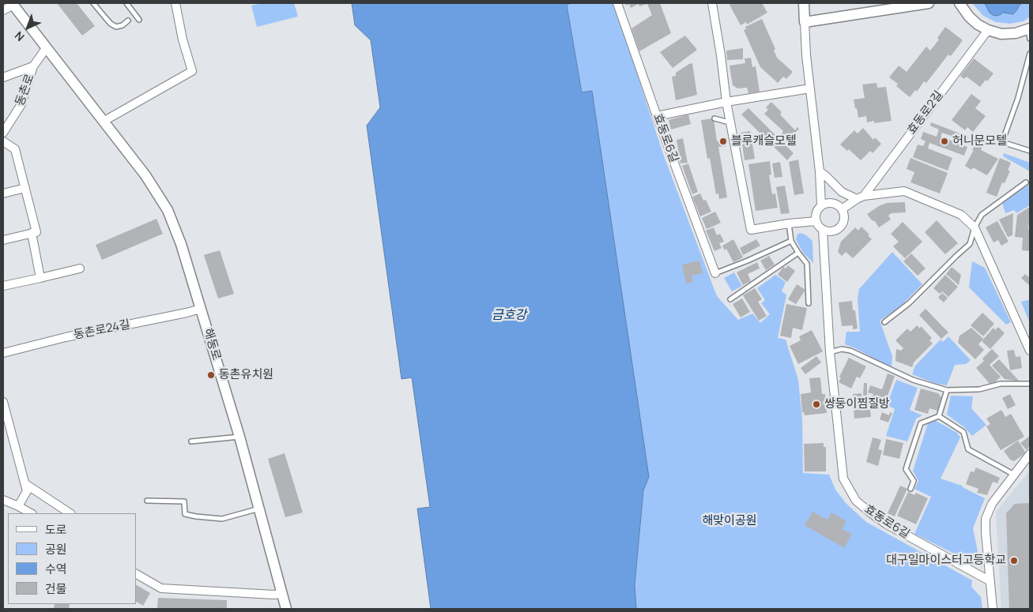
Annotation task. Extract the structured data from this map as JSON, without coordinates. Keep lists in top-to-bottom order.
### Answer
{
  "streets": {
    "street": [
      "동촌로",
      "효동로2길",
      "효동로6길",
      "동촌로24길",
      "해동로"
    ]
  },
  "crossings": [
    ["동촌로", "해동로"],
    ["동촌로24길", "해동로"]
  ],
  "water": ["금호강"],
  "parks": ["해맞이공원"],
  "places": [
    "블루캐슬모텔",
    "허니문모텔",
    "동촌유치원",
    "쌍둥이찜질방",
    "대구일마이스터고등학교"
  ],
  "legend": [
    "도로",
    "공원",
    "수역",
    "건물"
  ],
  "north": "bottom left"
}
